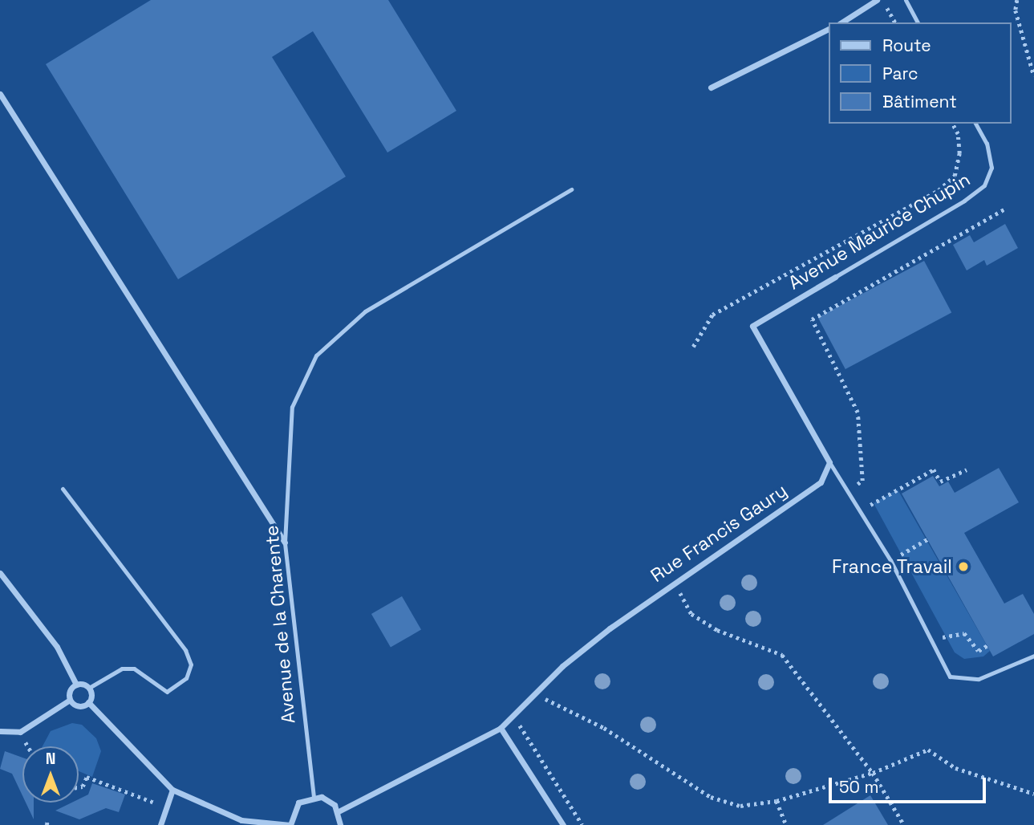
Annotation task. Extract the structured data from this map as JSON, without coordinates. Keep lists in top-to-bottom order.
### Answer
{
  "streets": {
    "street": ["Avenue Maurice Chupin", "Rue Francis Gaury"],
    "lane": ["Avenue de la Charente"]
  },
  "crossings": [
    ["Avenue Maurice Chupin", "Rue Francis Gaury"]
  ],
  "places": ["France Travail"],
  "legend": ["Route", "Parc", "Bâtiment"],
  "scale_bar": "50 m",
  "north": "top"
}
